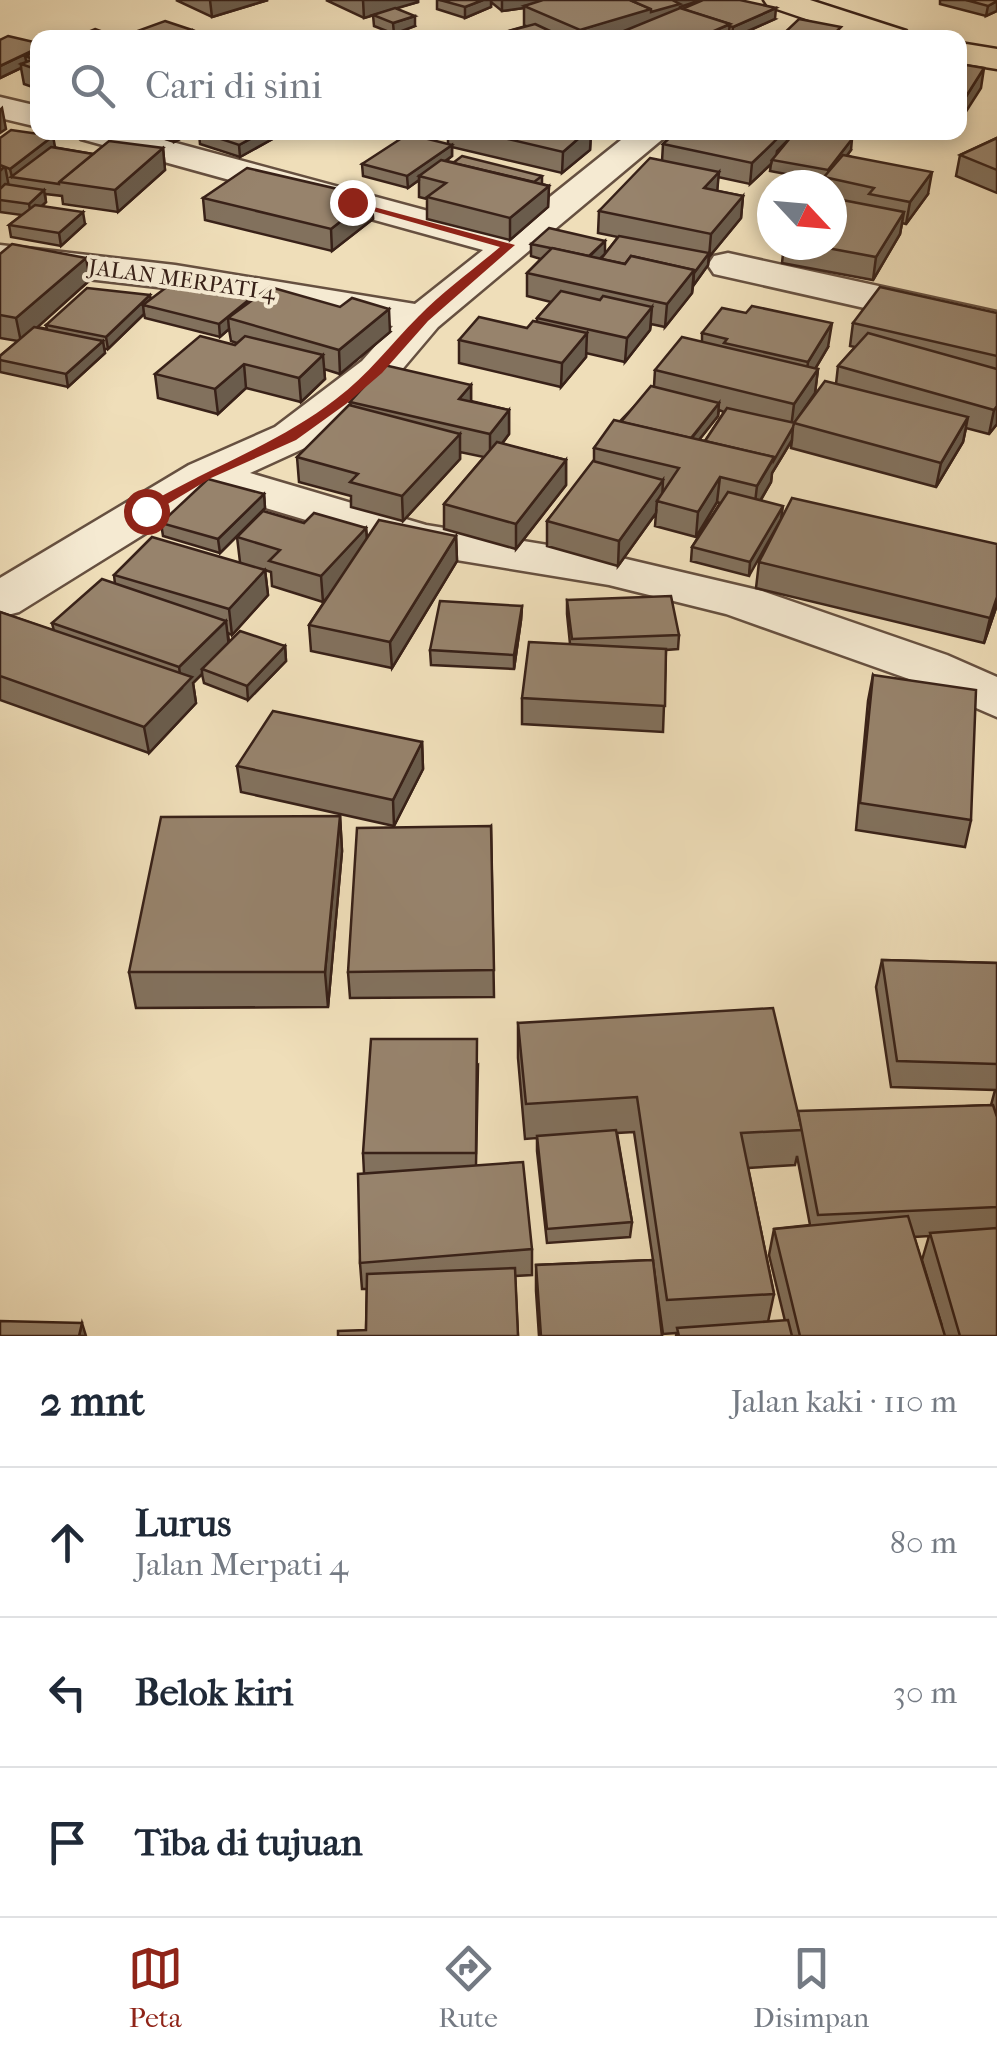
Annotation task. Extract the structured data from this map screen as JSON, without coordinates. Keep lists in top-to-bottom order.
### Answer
{
  "streets": {
    "street": ["JALAN MERPATI 4"]
  },
  "north": "bottom right",
  "page": {
    "search": "Cari di sini",
    "heading": ["2 mnt", "Jalan kaki · 110 m"],
    "list": [
      ["Lurus", "Jalan Merpati 4", "80 m"],
      ["Belok kiri", "30 m"],
      "Tiba di tujuan"
    ],
    "nav": ["Peta", "Rute", "Disimpan"]
  }
}
